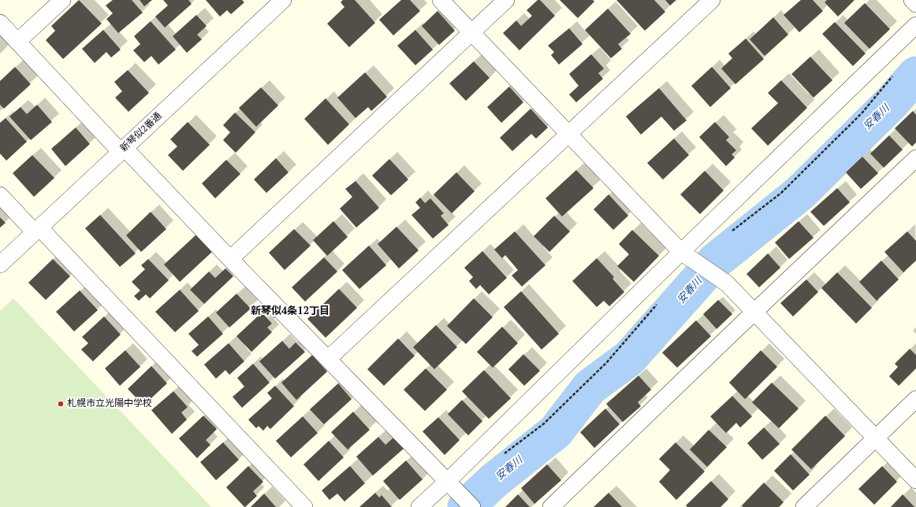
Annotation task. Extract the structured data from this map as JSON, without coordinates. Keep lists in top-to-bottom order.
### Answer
{
  "streets": {
    "street": ["新琴似2番通"]
  },
  "districts": ["新琴似4条12丁目"],
  "water": ["安春川"],
  "places": ["札幌市立光陽中学校"]
}
